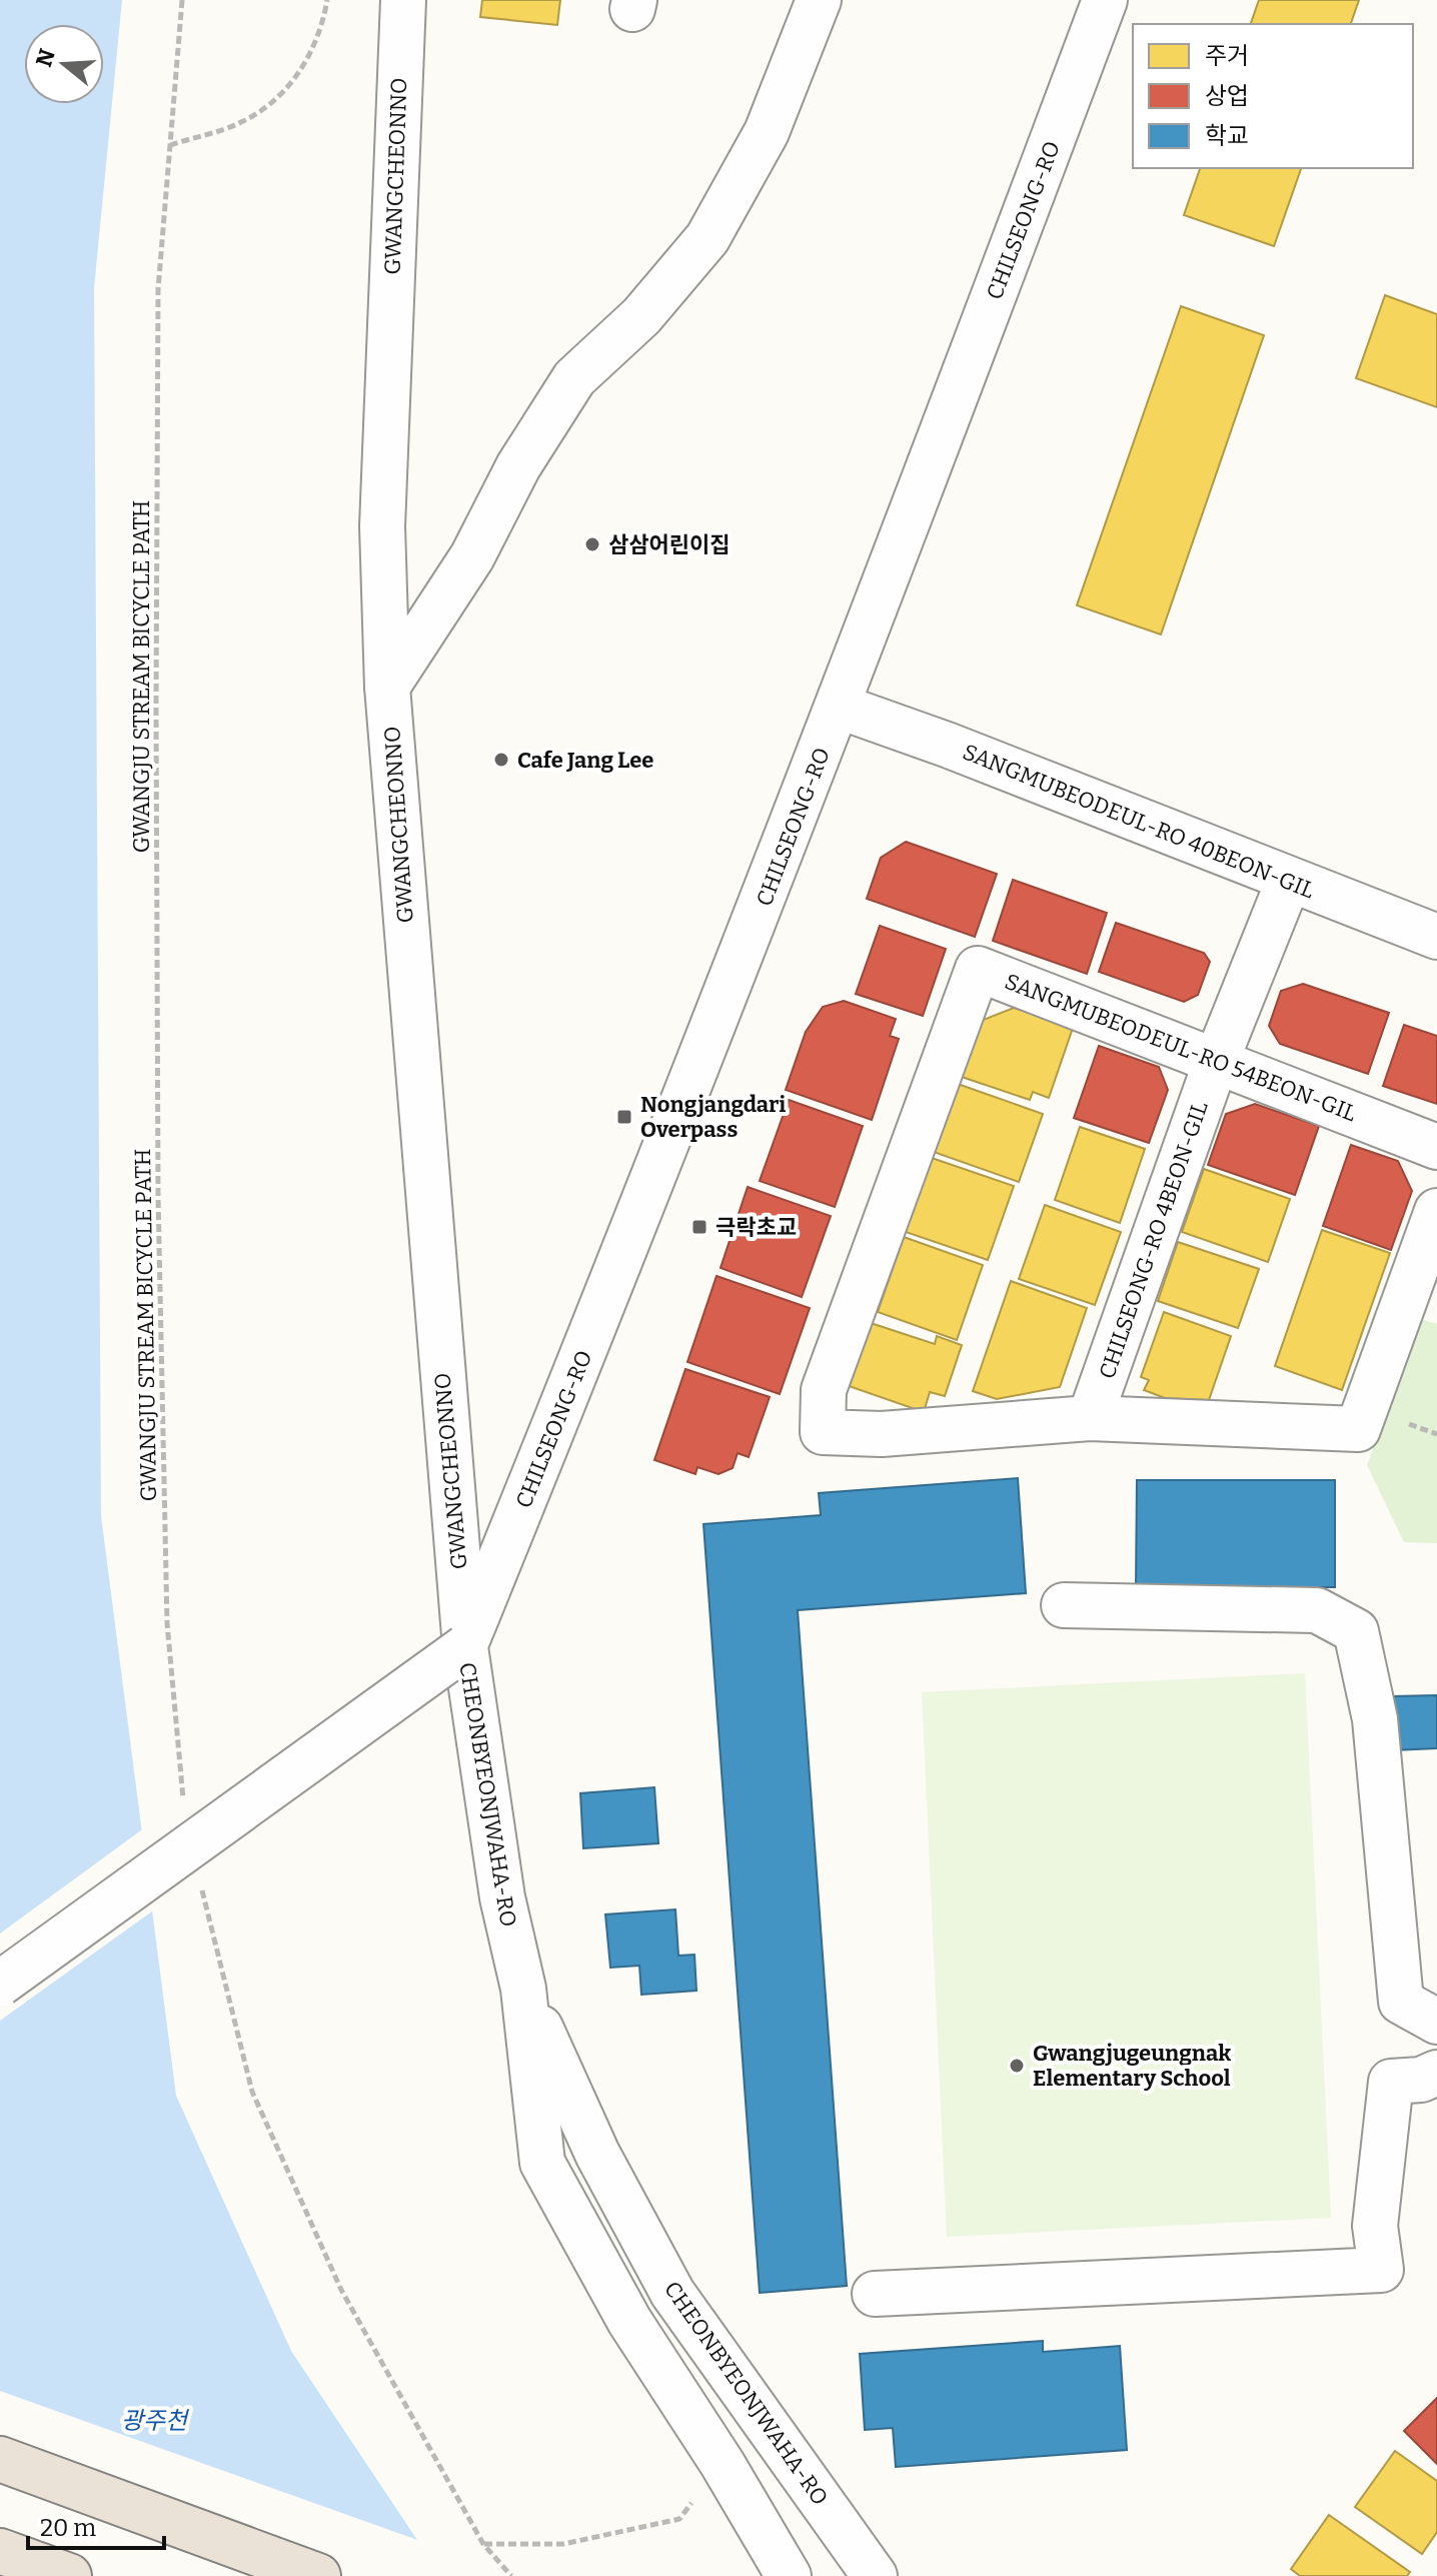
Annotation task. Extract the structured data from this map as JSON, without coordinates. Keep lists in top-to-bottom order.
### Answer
{
  "streets": {
    "street": [
      "GWANGCHEONNO",
      "CHILSEONG-RO",
      "SANGMUBEODEUL-RO 40BEON-GIL",
      "SANGMUBEODEUL-RO 54BEON-GIL",
      "CHILSEONG-RO 4BEON-GIL",
      "CHEONBYEONJWAHA-RO"
    ],
    "path": ["GWANGJU STREAM BICYCLE PATH"]
  },
  "crossings": [
    ["GWANGCHEONNO", "CHILSEONG-RO"],
    ["GWANGCHEONNO", "CHEONBYEONJWAHA-RO"],
    ["CHILSEONG-RO", "SANGMUBEODEUL-RO 40BEON-GIL"],
    ["CHILSEONG-RO", "CHEONBYEONJWAHA-RO"],
    ["SANGMUBEODEUL-RO 40BEON-GIL", "CHILSEONG-RO 4BEON-GIL"],
    ["SANGMUBEODEUL-RO 54BEON-GIL", "CHILSEONG-RO 4BEON-GIL"]
  ],
  "water": ["광주천"],
  "places": {
    "other": ["삼삼어린이집", "Cafe Jang Lee", "Gwangjugeungnak Elementary School"],
    "transit": ["Nongjangdari Overpass", "극락초교"]
  },
  "legend": ["주거", "상업", "학교"],
  "scale_bar": "20 m",
  "north": "left"
}
